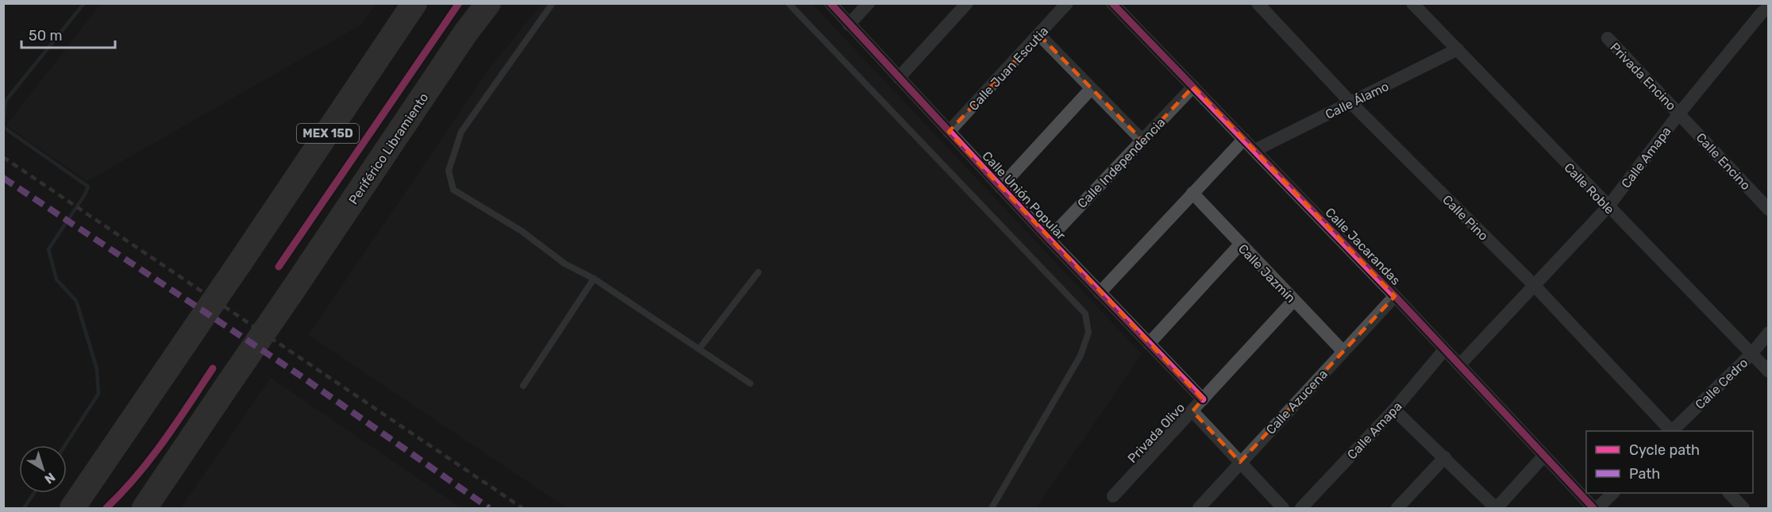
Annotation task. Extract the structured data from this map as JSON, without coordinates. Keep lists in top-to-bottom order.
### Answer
{
  "streets": {
    "highway": ["MEX 15D", "Periférico Libramiento"],
    "street": [
      "Calle Juan Escutia",
      "Privada Encino",
      "Calle Álamo",
      "Calle Amapa",
      "Calle Encino",
      "Calle Independencia",
      "Calle Roble",
      "Calle Unión Popular",
      "Calle Pino",
      "Calle Jacarandas",
      "Calle Jazmín",
      "Calle Cedro",
      "Calle Azucena",
      "Privada Olivo"
    ]
  },
  "crossings": [
    ["Calle Juan Escutia", "Calle Unión Popular"],
    ["Privada Encino", "Calle Amapa"],
    ["Privada Encino", "Calle Encino"],
    ["Calle Álamo", "Calle Roble"],
    ["Calle Álamo", "Calle Pino"],
    ["Calle Álamo", "Calle Jacarandas"],
    ["Calle Amapa", "Calle Encino"],
    ["Calle Amapa", "Calle Roble"],
    ["Calle Amapa", "Calle Pino"],
    ["Calle Amapa", "Calle Jacarandas"],
    ["Calle Independencia", "Calle Unión Popular"],
    ["Calle Independencia", "Calle Jacarandas"],
    ["Calle Roble", "Calle Cedro"],
    ["Calle Unión Popular", "Privada Olivo"],
    ["Calle Jacarandas", "Calle Azucena"],
    ["Calle Jazmín", "Calle Azucena"],
    ["Calle Jazmín", "Privada Olivo"]
  ],
  "legend": ["Cycle path", "Path"],
  "scale_bar": "50 m",
  "north": "bottom right"
}
